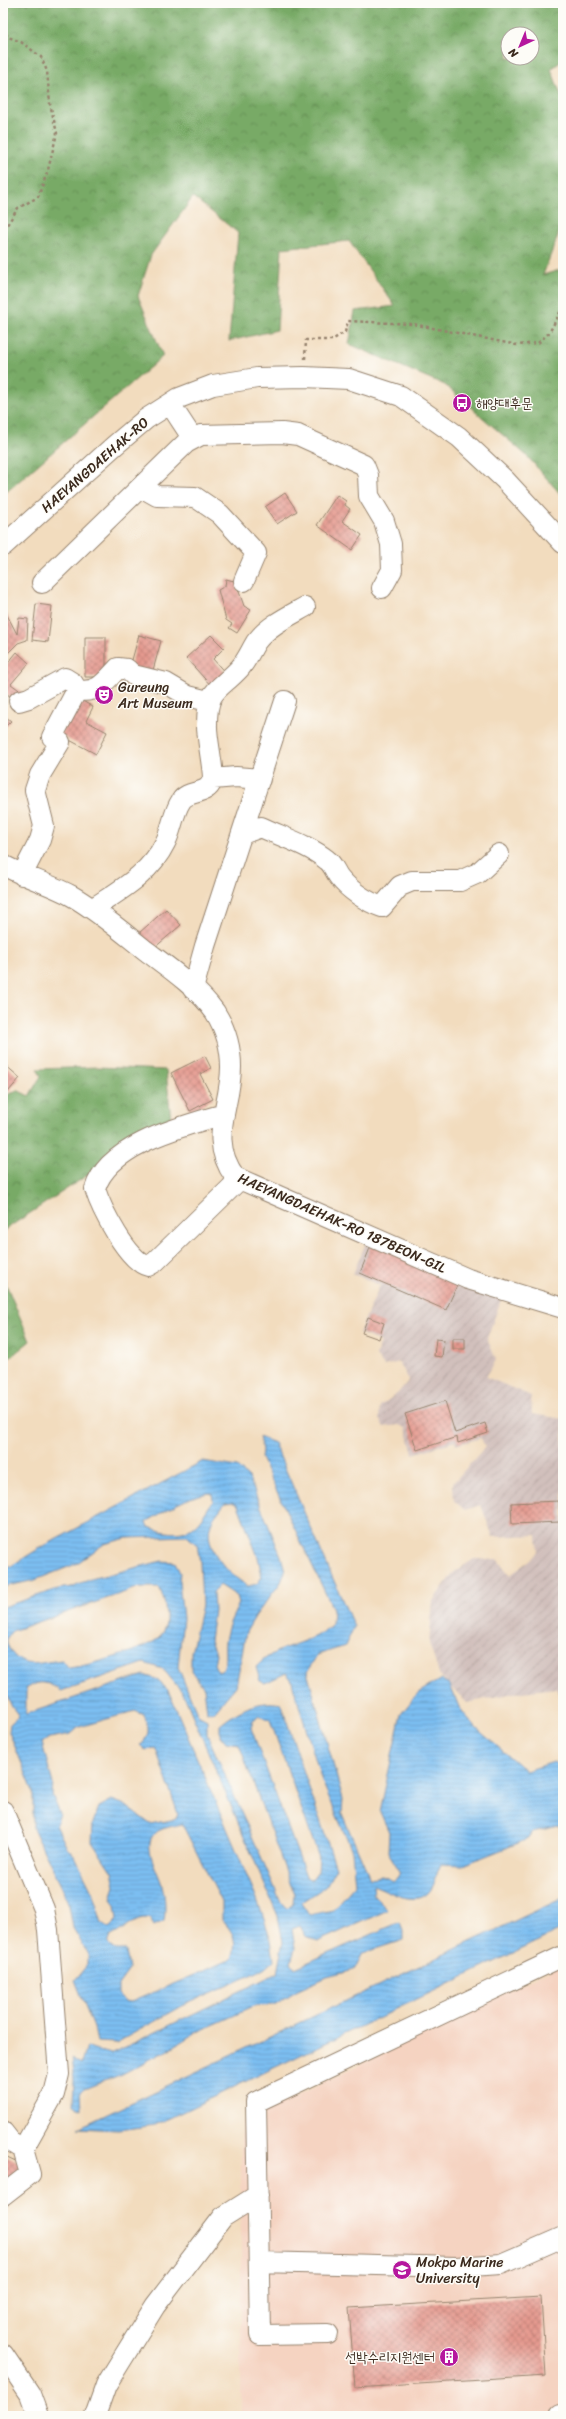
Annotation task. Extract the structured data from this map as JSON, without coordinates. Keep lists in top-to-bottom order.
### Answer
{
  "streets": {
    "street": ["HAEYANGDAEHAK-RO", "HAEYANGDAEHAK-RO 187BEON-GIL"]
  },
  "places": {
    "bus stop": ["해양대후문"],
    "theatre": ["Gureung Art Museum"],
    "school or university": ["Mokpo Marine University"],
    "building": ["선박수리지원센터"]
  },
  "north": "bottom left"
}
